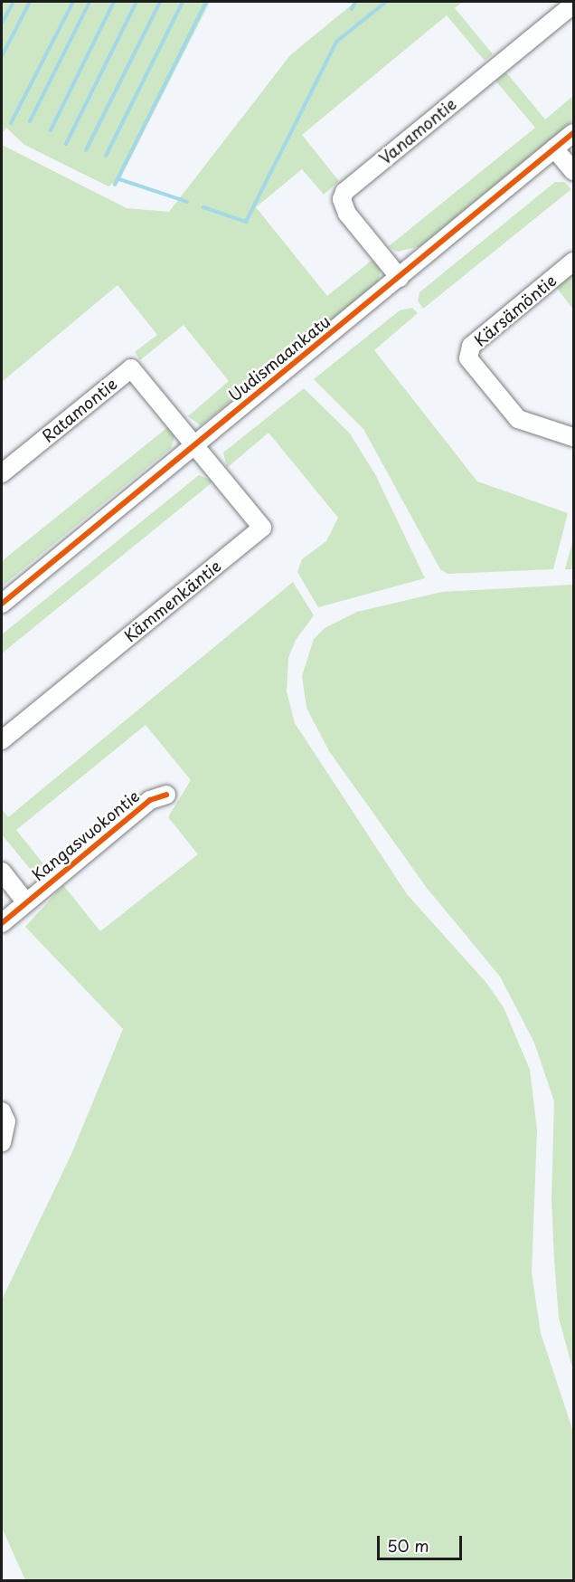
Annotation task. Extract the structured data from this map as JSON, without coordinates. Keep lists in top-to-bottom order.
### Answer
{
  "streets": {
    "street": [
      "Vanamontie",
      "Kärsämöntie",
      "Uudismaankatu",
      "Ratamontie",
      "Kämmenkäntie",
      "Kangasvuokontie"
    ]
  },
  "crossings": [
    ["Vanamontie", "Uudismaankatu"],
    ["Uudismaankatu", "Ratamontie"],
    ["Uudismaankatu", "Kämmenkäntie"],
    ["Ratamontie", "Kämmenkäntie"]
  ],
  "scale_bar": "50 m"
}
